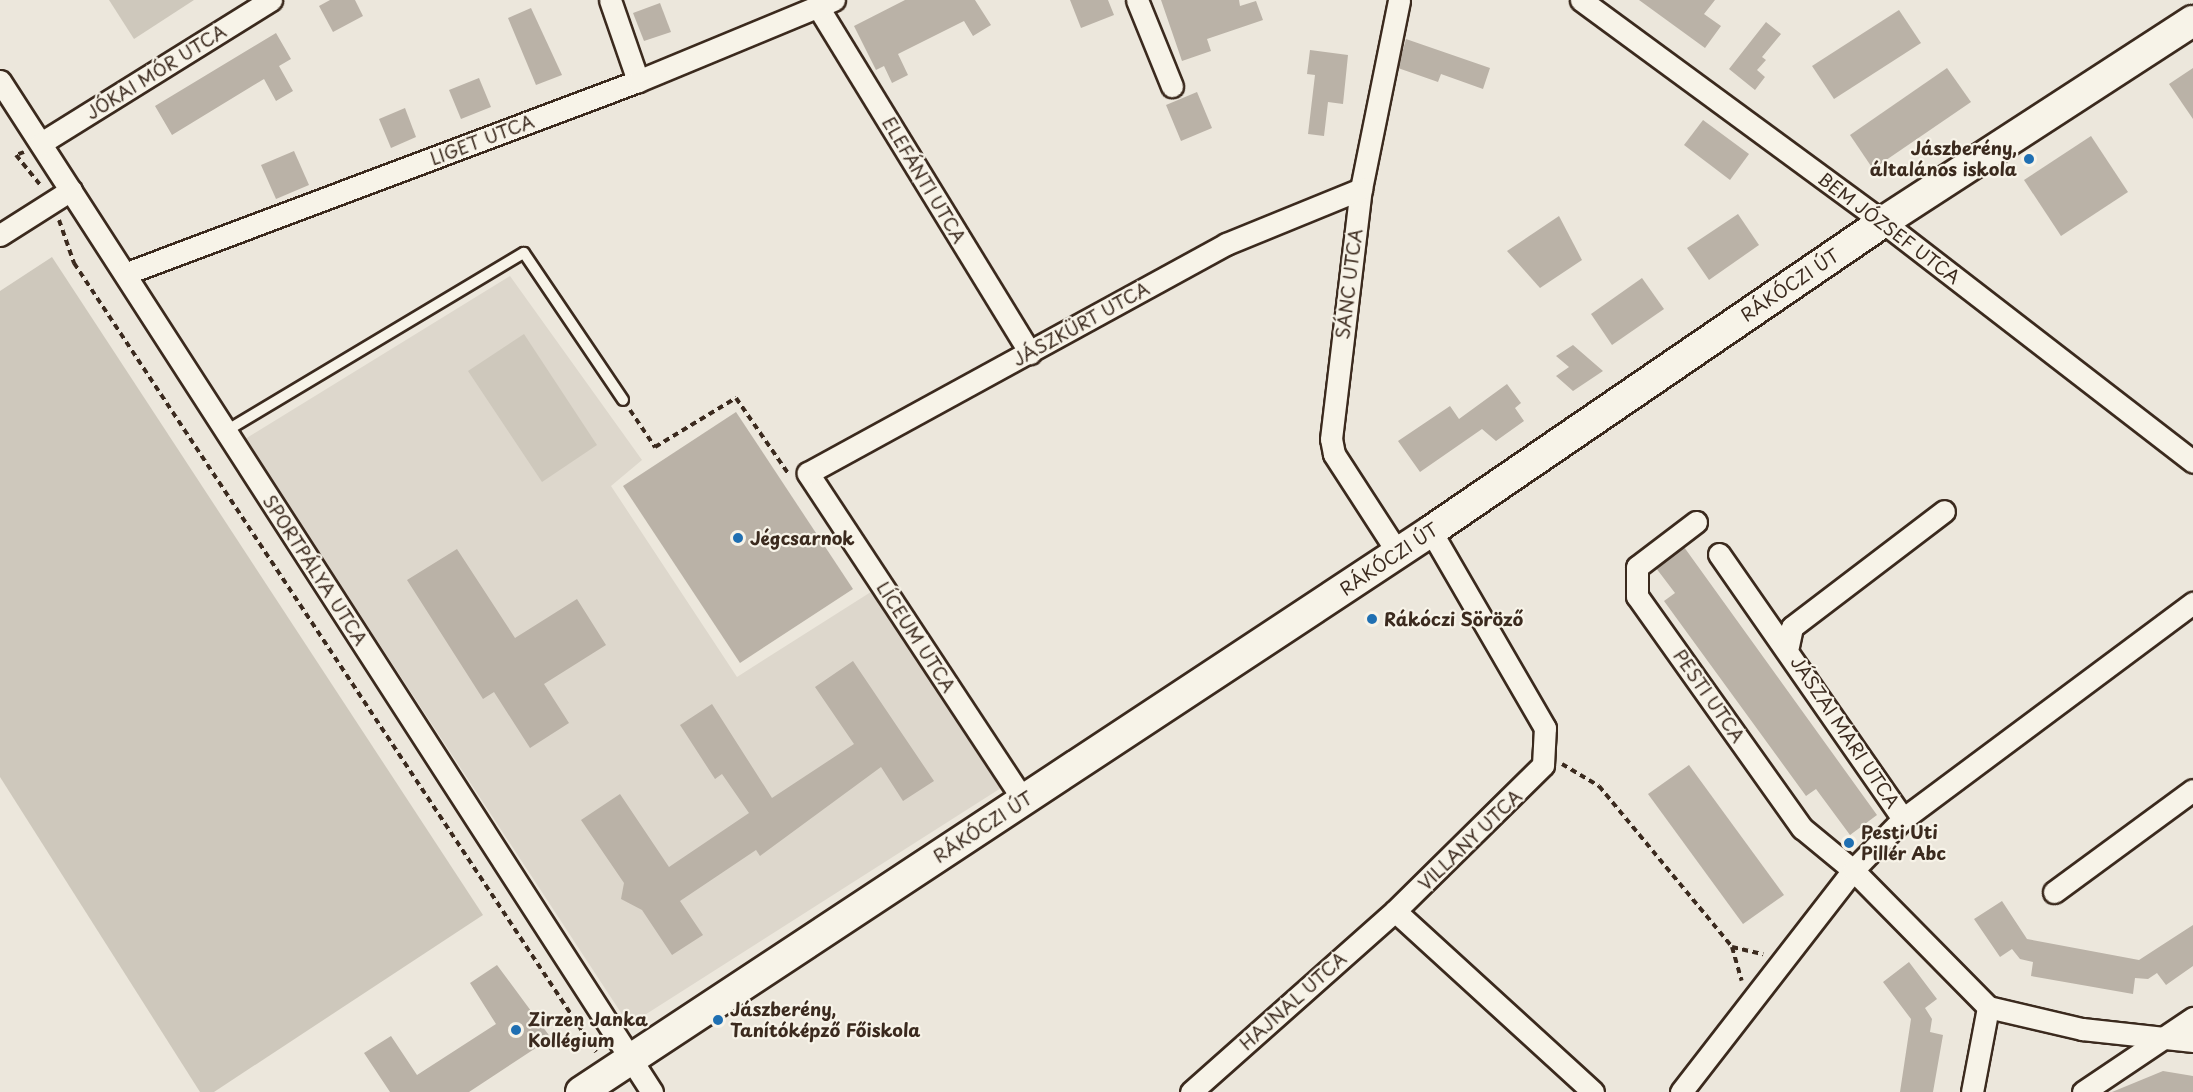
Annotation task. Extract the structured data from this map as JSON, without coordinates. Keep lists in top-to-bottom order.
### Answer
{
  "streets": {
    "street": [
      "JÓKAI MÓR UTCA",
      "LIGET UTCA",
      "ELEFÁNTI UTCA",
      "BEM JÓZSEF UTCA",
      "SÁNC UTCA",
      "RÁKÓCZI ÚT",
      "JÁSZKÜRT UTCA",
      "SPORTPÁLYA UTCA",
      "LÍCEUM UTCA",
      "PESTI UTCA",
      "JÁSZAI MARI UTCA",
      "VILLANY UTCA",
      "HAJNAL UTCA"
    ]
  },
  "crossings": [
    ["JÓKAI MÓR UTCA", "SPORTPÁLYA UTCA"],
    ["LIGET UTCA", "ELEFÁNTI UTCA"],
    ["LIGET UTCA", "SPORTPÁLYA UTCA"],
    ["ELEFÁNTI UTCA", "JÁSZKÜRT UTCA"],
    ["BEM JÓZSEF UTCA", "RÁKÓCZI ÚT"],
    ["SÁNC UTCA", "RÁKÓCZI ÚT"],
    ["SÁNC UTCA", "JÁSZKÜRT UTCA"],
    ["RÁKÓCZI ÚT", "SPORTPÁLYA UTCA"],
    ["RÁKÓCZI ÚT", "LÍCEUM UTCA"],
    ["JÁSZKÜRT UTCA", "LÍCEUM UTCA"],
    ["VILLANY UTCA", "HAJNAL UTCA"]
  ],
  "places": [
    "Jászberény, általános iskola",
    "Jégcsarnok",
    "Rákóczi Söröző",
    "Pesti Uti Pillér Abc",
    "Jászberény, Tanítóképző Főiskola",
    "Zirzen Janka Kollégium"
  ]
}
